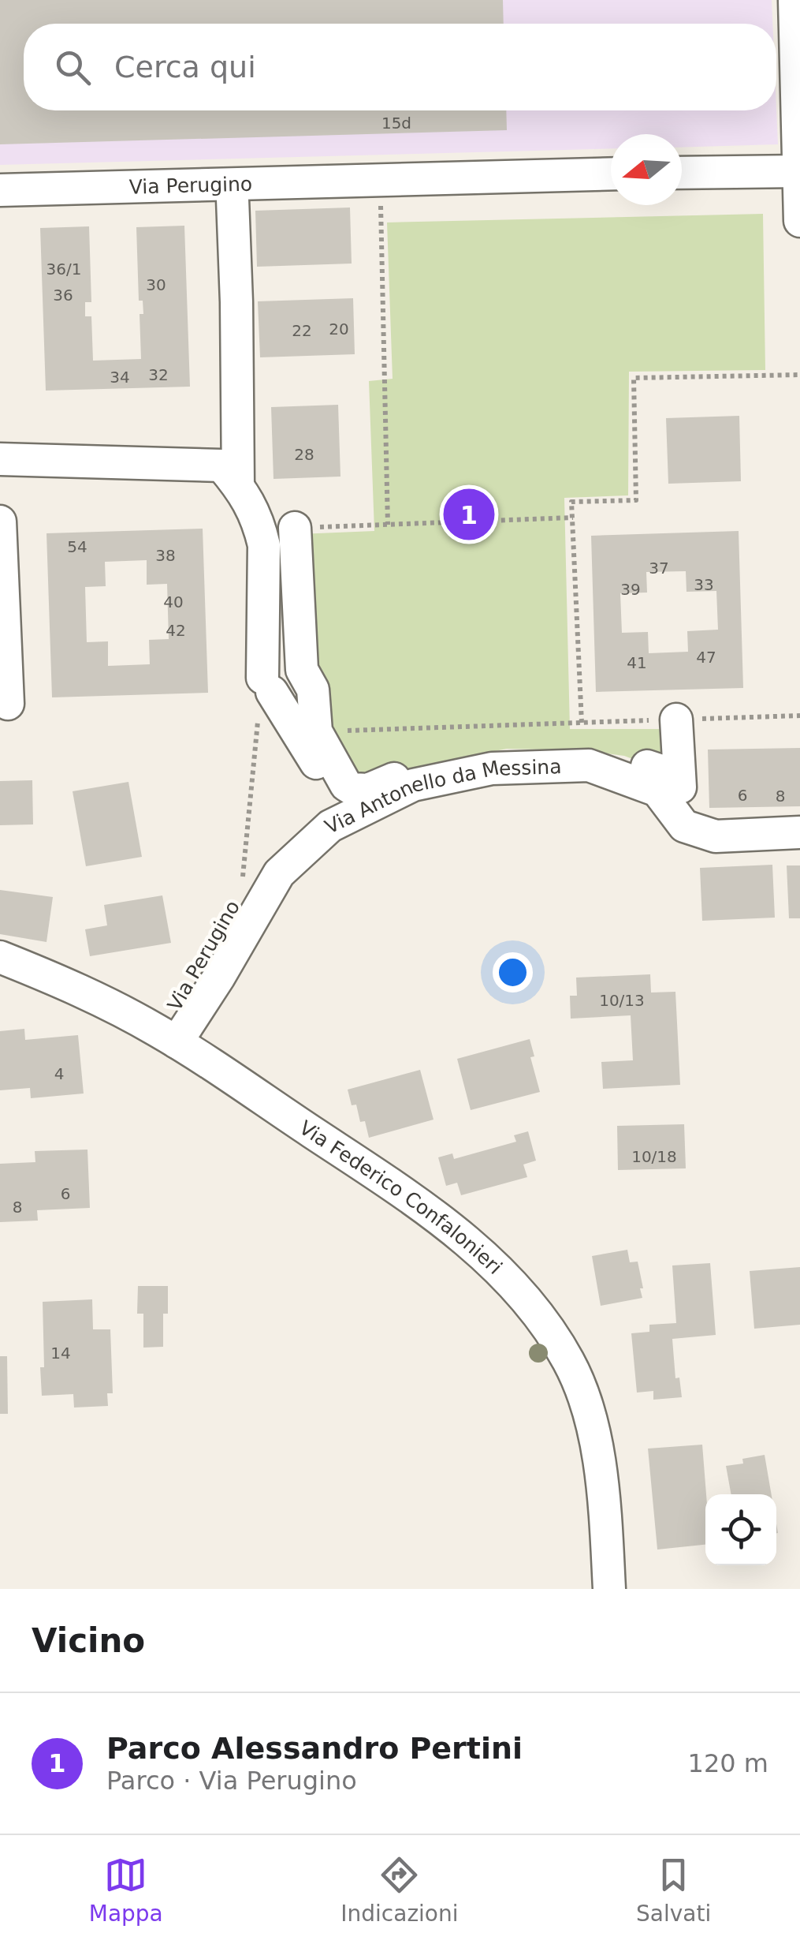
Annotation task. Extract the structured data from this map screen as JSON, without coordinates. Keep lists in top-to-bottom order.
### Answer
{
  "streets": {
    "street": ["Via Perugino", "Via Antonello da Messina", "Via Federico Confalonieri"]
  },
  "crossings": [
    ["Via Perugino", "Via Antonello da Messina"],
    ["Via Antonello da Messina", "Via Federico Confalonieri"]
  ],
  "house_numbers": [
    "15d",
    "36/1",
    "30",
    "36",
    "20",
    "22",
    "32",
    "34",
    "28",
    "54",
    "38",
    "37",
    "33",
    "39",
    "40",
    "42",
    "47",
    "41",
    "6",
    "8",
    "10/13",
    "4",
    "10/18",
    "6",
    "8",
    "14"
  ],
  "north": "left",
  "page": {
    "search": "Cerca qui",
    "pins": "1",
    "heading": "Vicino",
    "list": [
      {
        "mark": "1",
        "name": "Parco Alessandro Pertini",
        "note": "Parco · Via Perugino",
        "value": "120 m"
      }
    ],
    "nav": ["Mappa", "Indicazioni", "Salvati"]
  }
}
